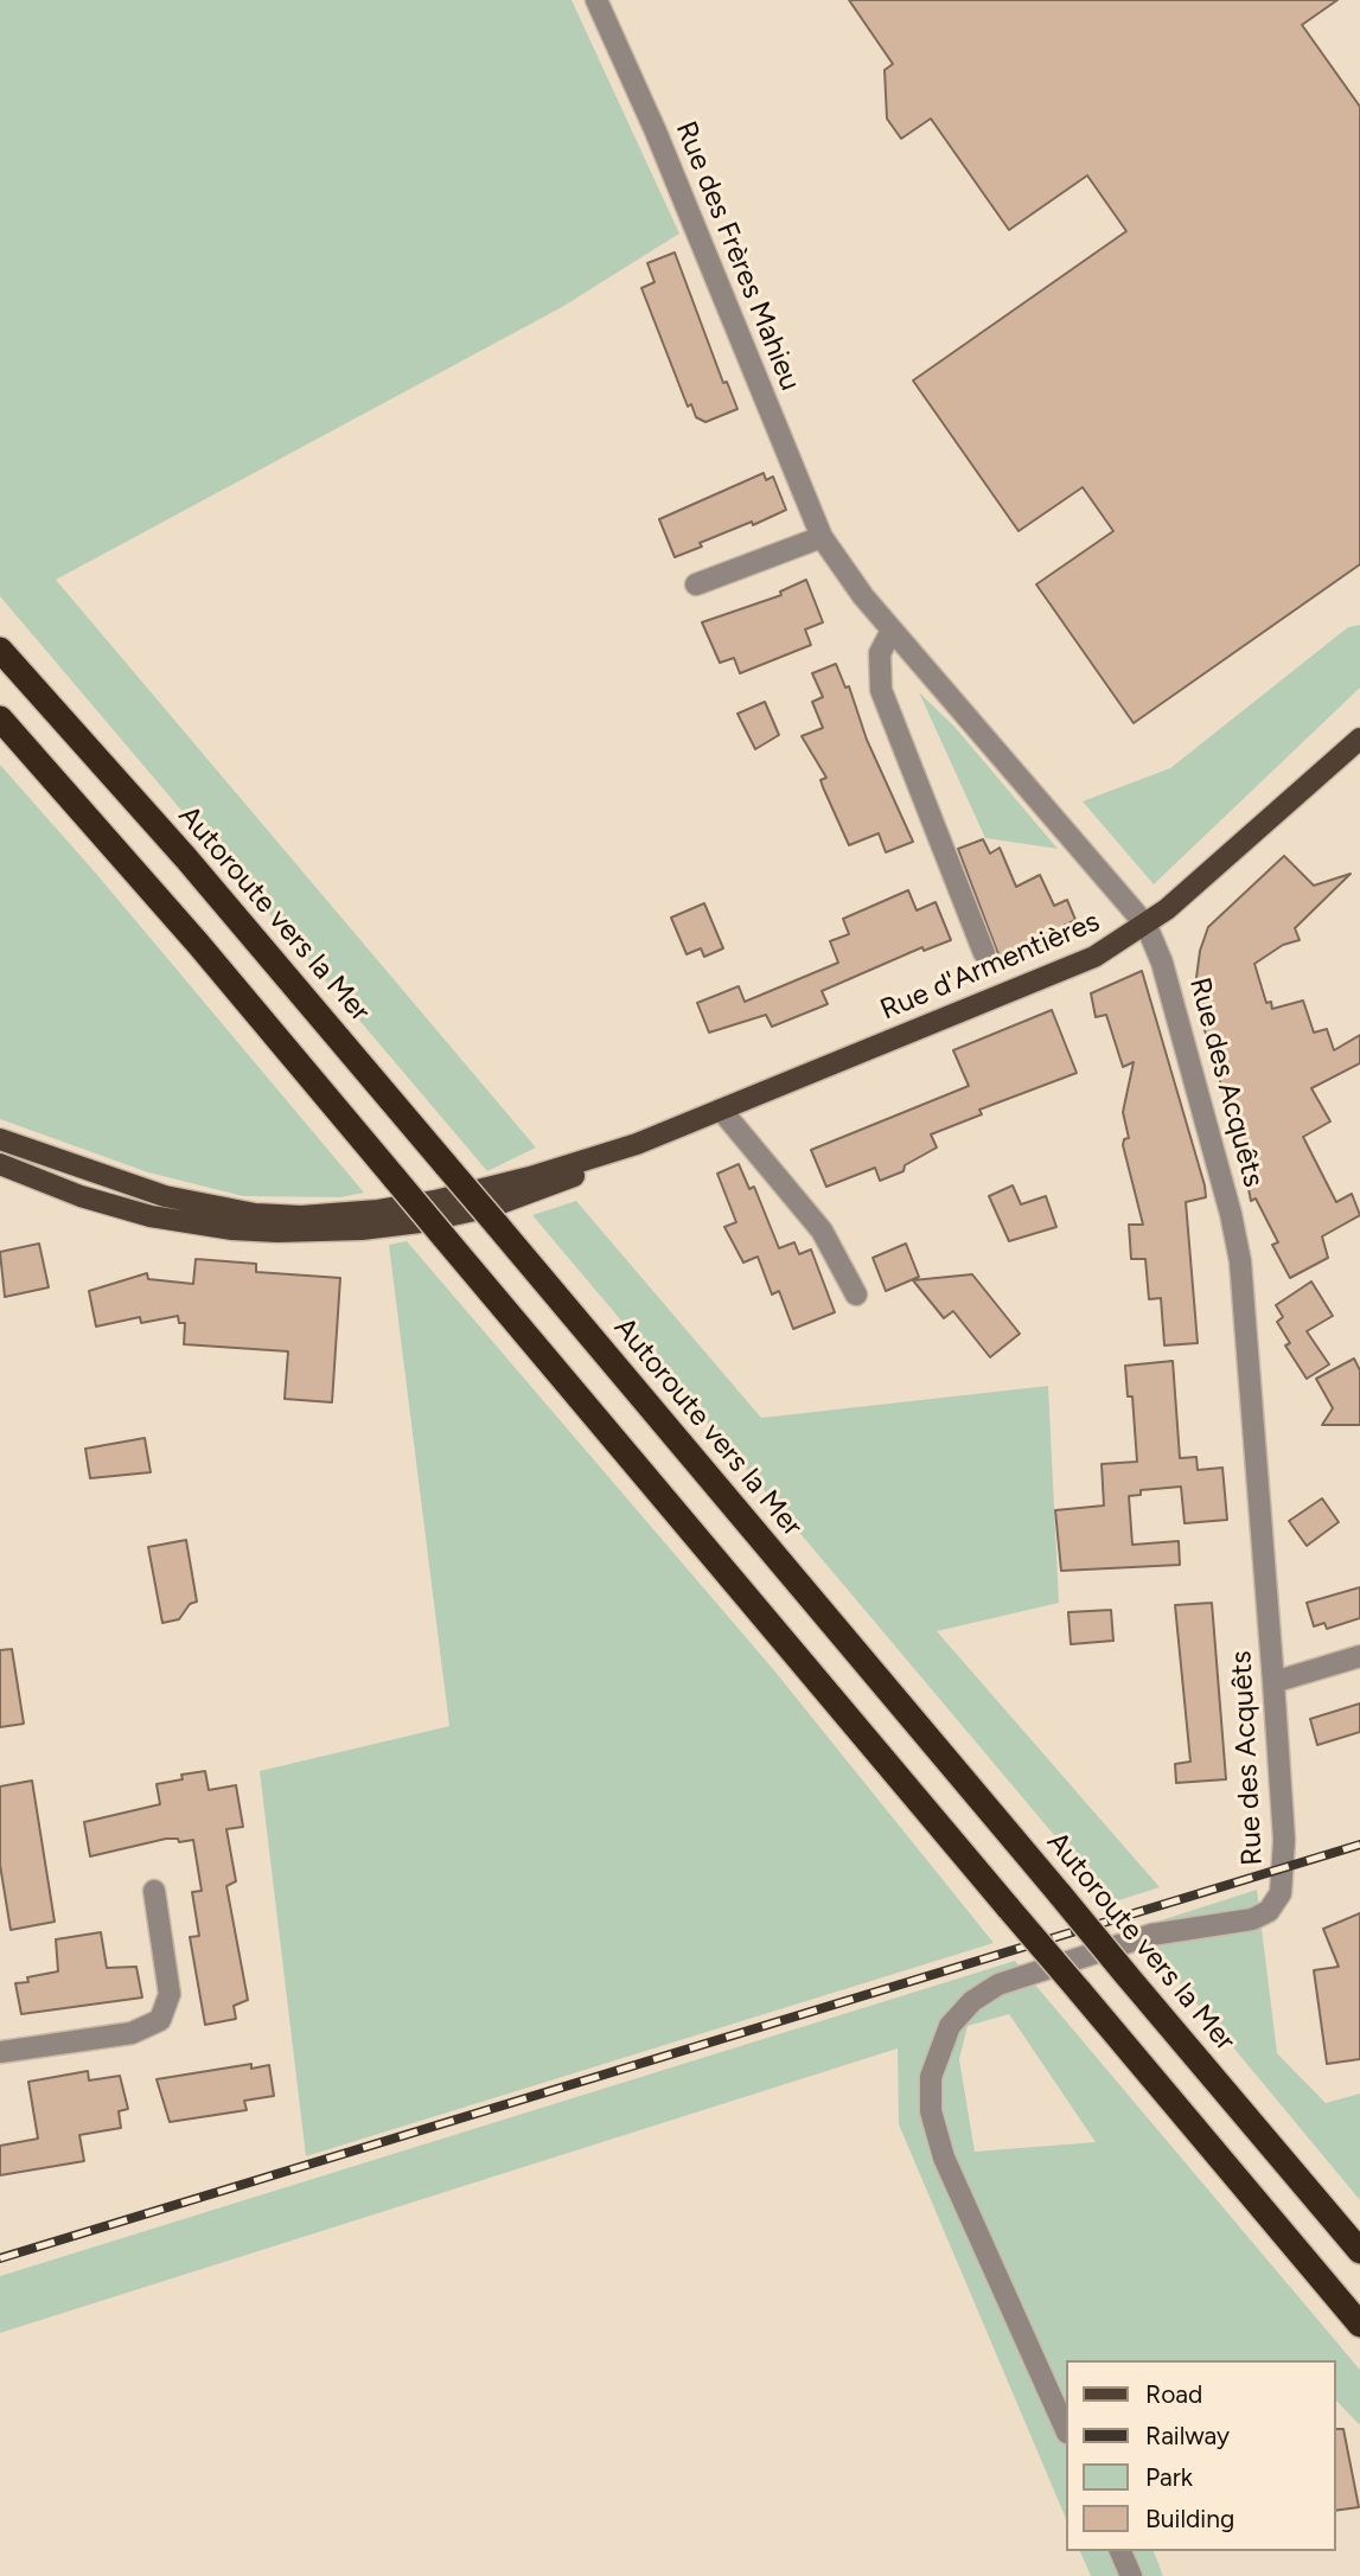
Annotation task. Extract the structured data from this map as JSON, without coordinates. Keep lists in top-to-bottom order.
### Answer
{
  "streets": {
    "highway": ["Autoroute vers la Mer"],
    "main road": ["Rue d'Armentières"],
    "street": ["Rue des Frères Mahieu", "Rue des Acquêts"]
  },
  "crossings": [
    ["Rue des Frères Mahieu", "Rue d'Armentières"],
    ["Rue des Frères Mahieu", "Rue des Acquêts"],
    ["Rue d'Armentières", "Rue des Acquêts"]
  ],
  "legend": [
    "Road",
    "Railway",
    "Park",
    "Building"
  ]
}
